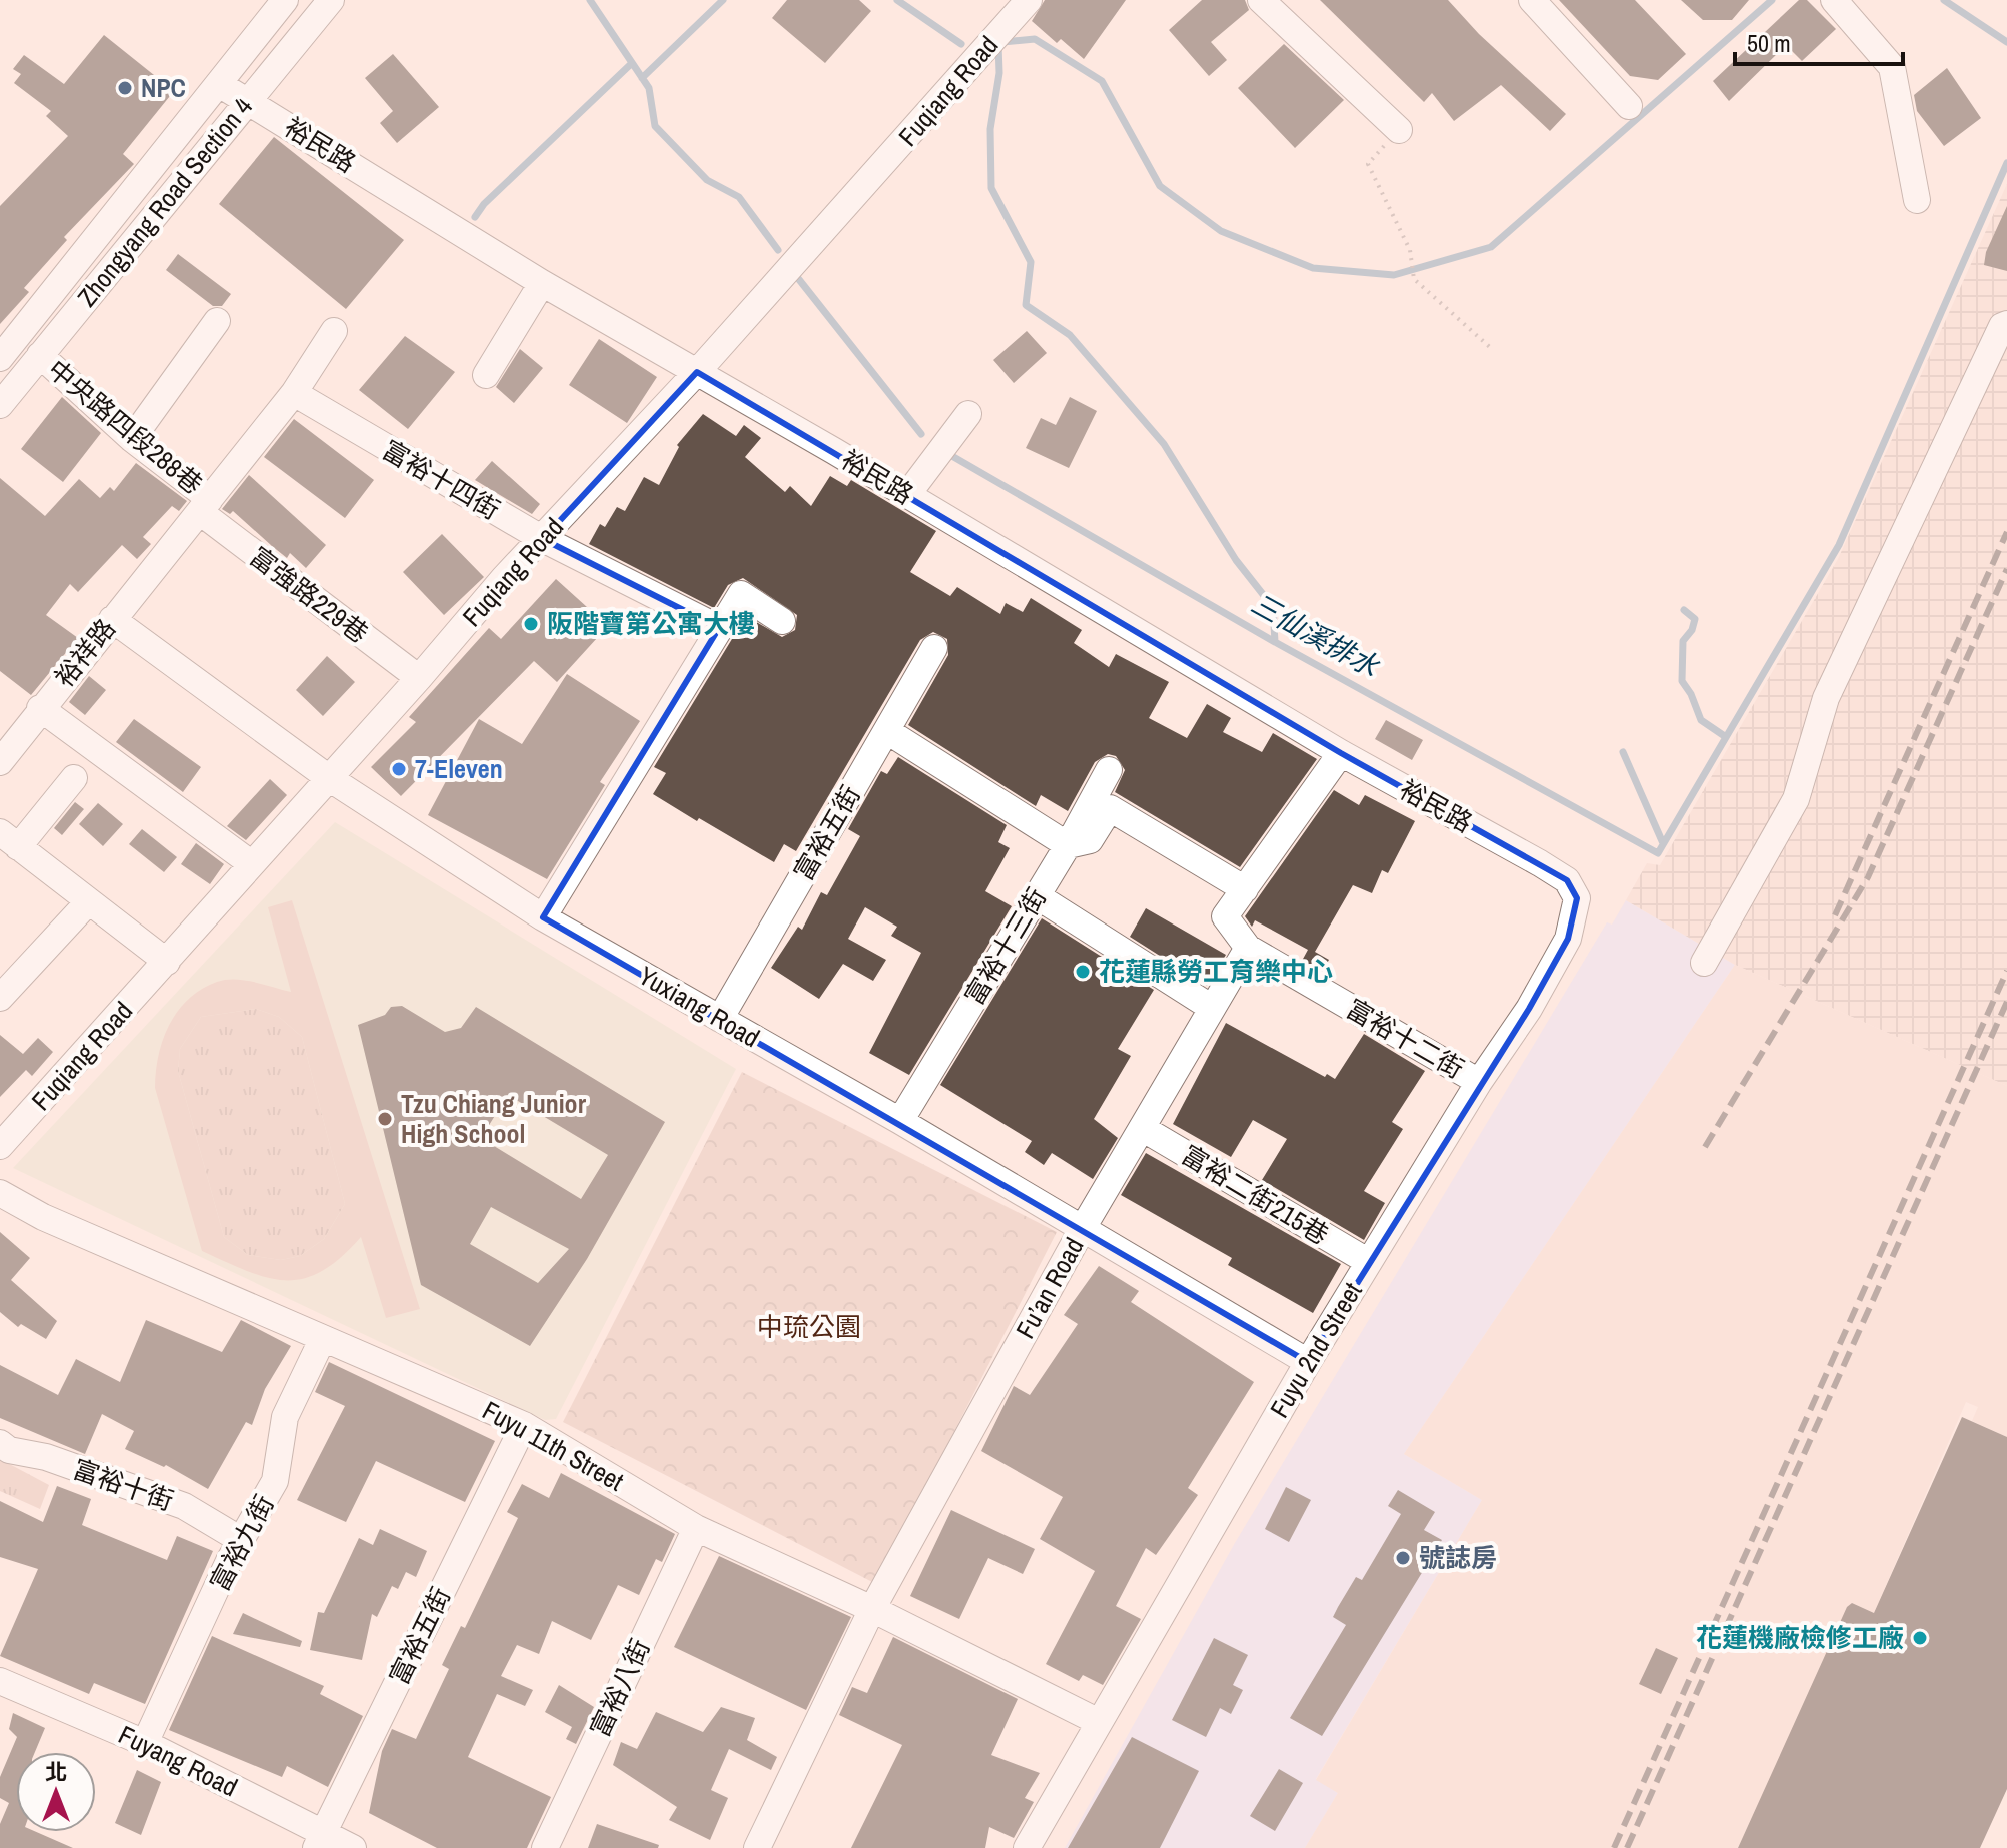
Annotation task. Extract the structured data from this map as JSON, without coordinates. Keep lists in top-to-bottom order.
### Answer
{
  "streets": {
    "street": [
      "Fuqiang Road",
      "裕民路",
      "Zhongyang Road Section 4",
      "中央路四段288巷",
      "富裕十四街",
      "富強路229巷",
      "裕祥路",
      "富裕五街",
      "富裕十三街",
      "Yuxiang Road",
      "富裕十二街",
      "富裕二街215巷",
      "Fu’an Road",
      "Fuyu 2nd Street",
      "Fuyu 11th Street",
      "富裕十街",
      "富裕九街",
      "富裕八街",
      "Fuyang Road"
    ]
  },
  "crossings": [
    ["Fuqiang Road", "裕民路"],
    ["Fuqiang Road", "富裕十四街"],
    ["Fuqiang Road", "富強路229巷"],
    ["Fuqiang Road", "裕祥路"],
    ["Fuqiang Road", "Yuxiang Road"],
    ["裕民路", "Zhongyang Road Section 4"],
    ["裕民路", "Fuyu 2nd Street"],
    ["Zhongyang Road Section 4", "中央路四段288巷"],
    ["中央路四段288巷", "富強路229巷"],
    ["中央路四段288巷", "裕祥路"],
    ["富裕十四街", "裕祥路"],
    ["富強路229巷", "裕祥路"],
    ["裕祥路", "Yuxiang Road"],
    ["富裕五街", "Yuxiang Road"],
    ["富裕五街", "Fuyu 11th Street"],
    ["富裕五街", "Fuyang Road"],
    ["富裕十三街", "Yuxiang Road"],
    ["Yuxiang Road", "Fu’an Road"],
    ["Yuxiang Road", "Fuyu 2nd Street"],
    ["富裕十二街", "Fu’an Road"],
    ["富裕十二街", "Fuyu 2nd Street"],
    ["富裕二街215巷", "Fu’an Road"],
    ["富裕二街215巷", "Fuyu 2nd Street"],
    ["Fu’an Road", "Fuyu 11th Street"],
    ["Fuyu 2nd Street", "Fuyu 11th Street"],
    ["Fuyu 11th Street", "富裕九街"],
    ["Fuyu 11th Street", "富裕八街"],
    ["富裕十街", "富裕九街"],
    ["富裕九街", "Fuyang Road"]
  ],
  "water": ["三仙溪排水"],
  "parks": ["中琉公園"],
  "places": [
    "NPC",
    "阪階寶第公寓大樓",
    "7-Eleven",
    "花蓮縣勞工育樂中心",
    "Tzu Chiang Junior High School",
    "號誌房",
    "花蓮機廠檢修工廠"
  ],
  "scale_bar": "50 m",
  "north": "top"
}
